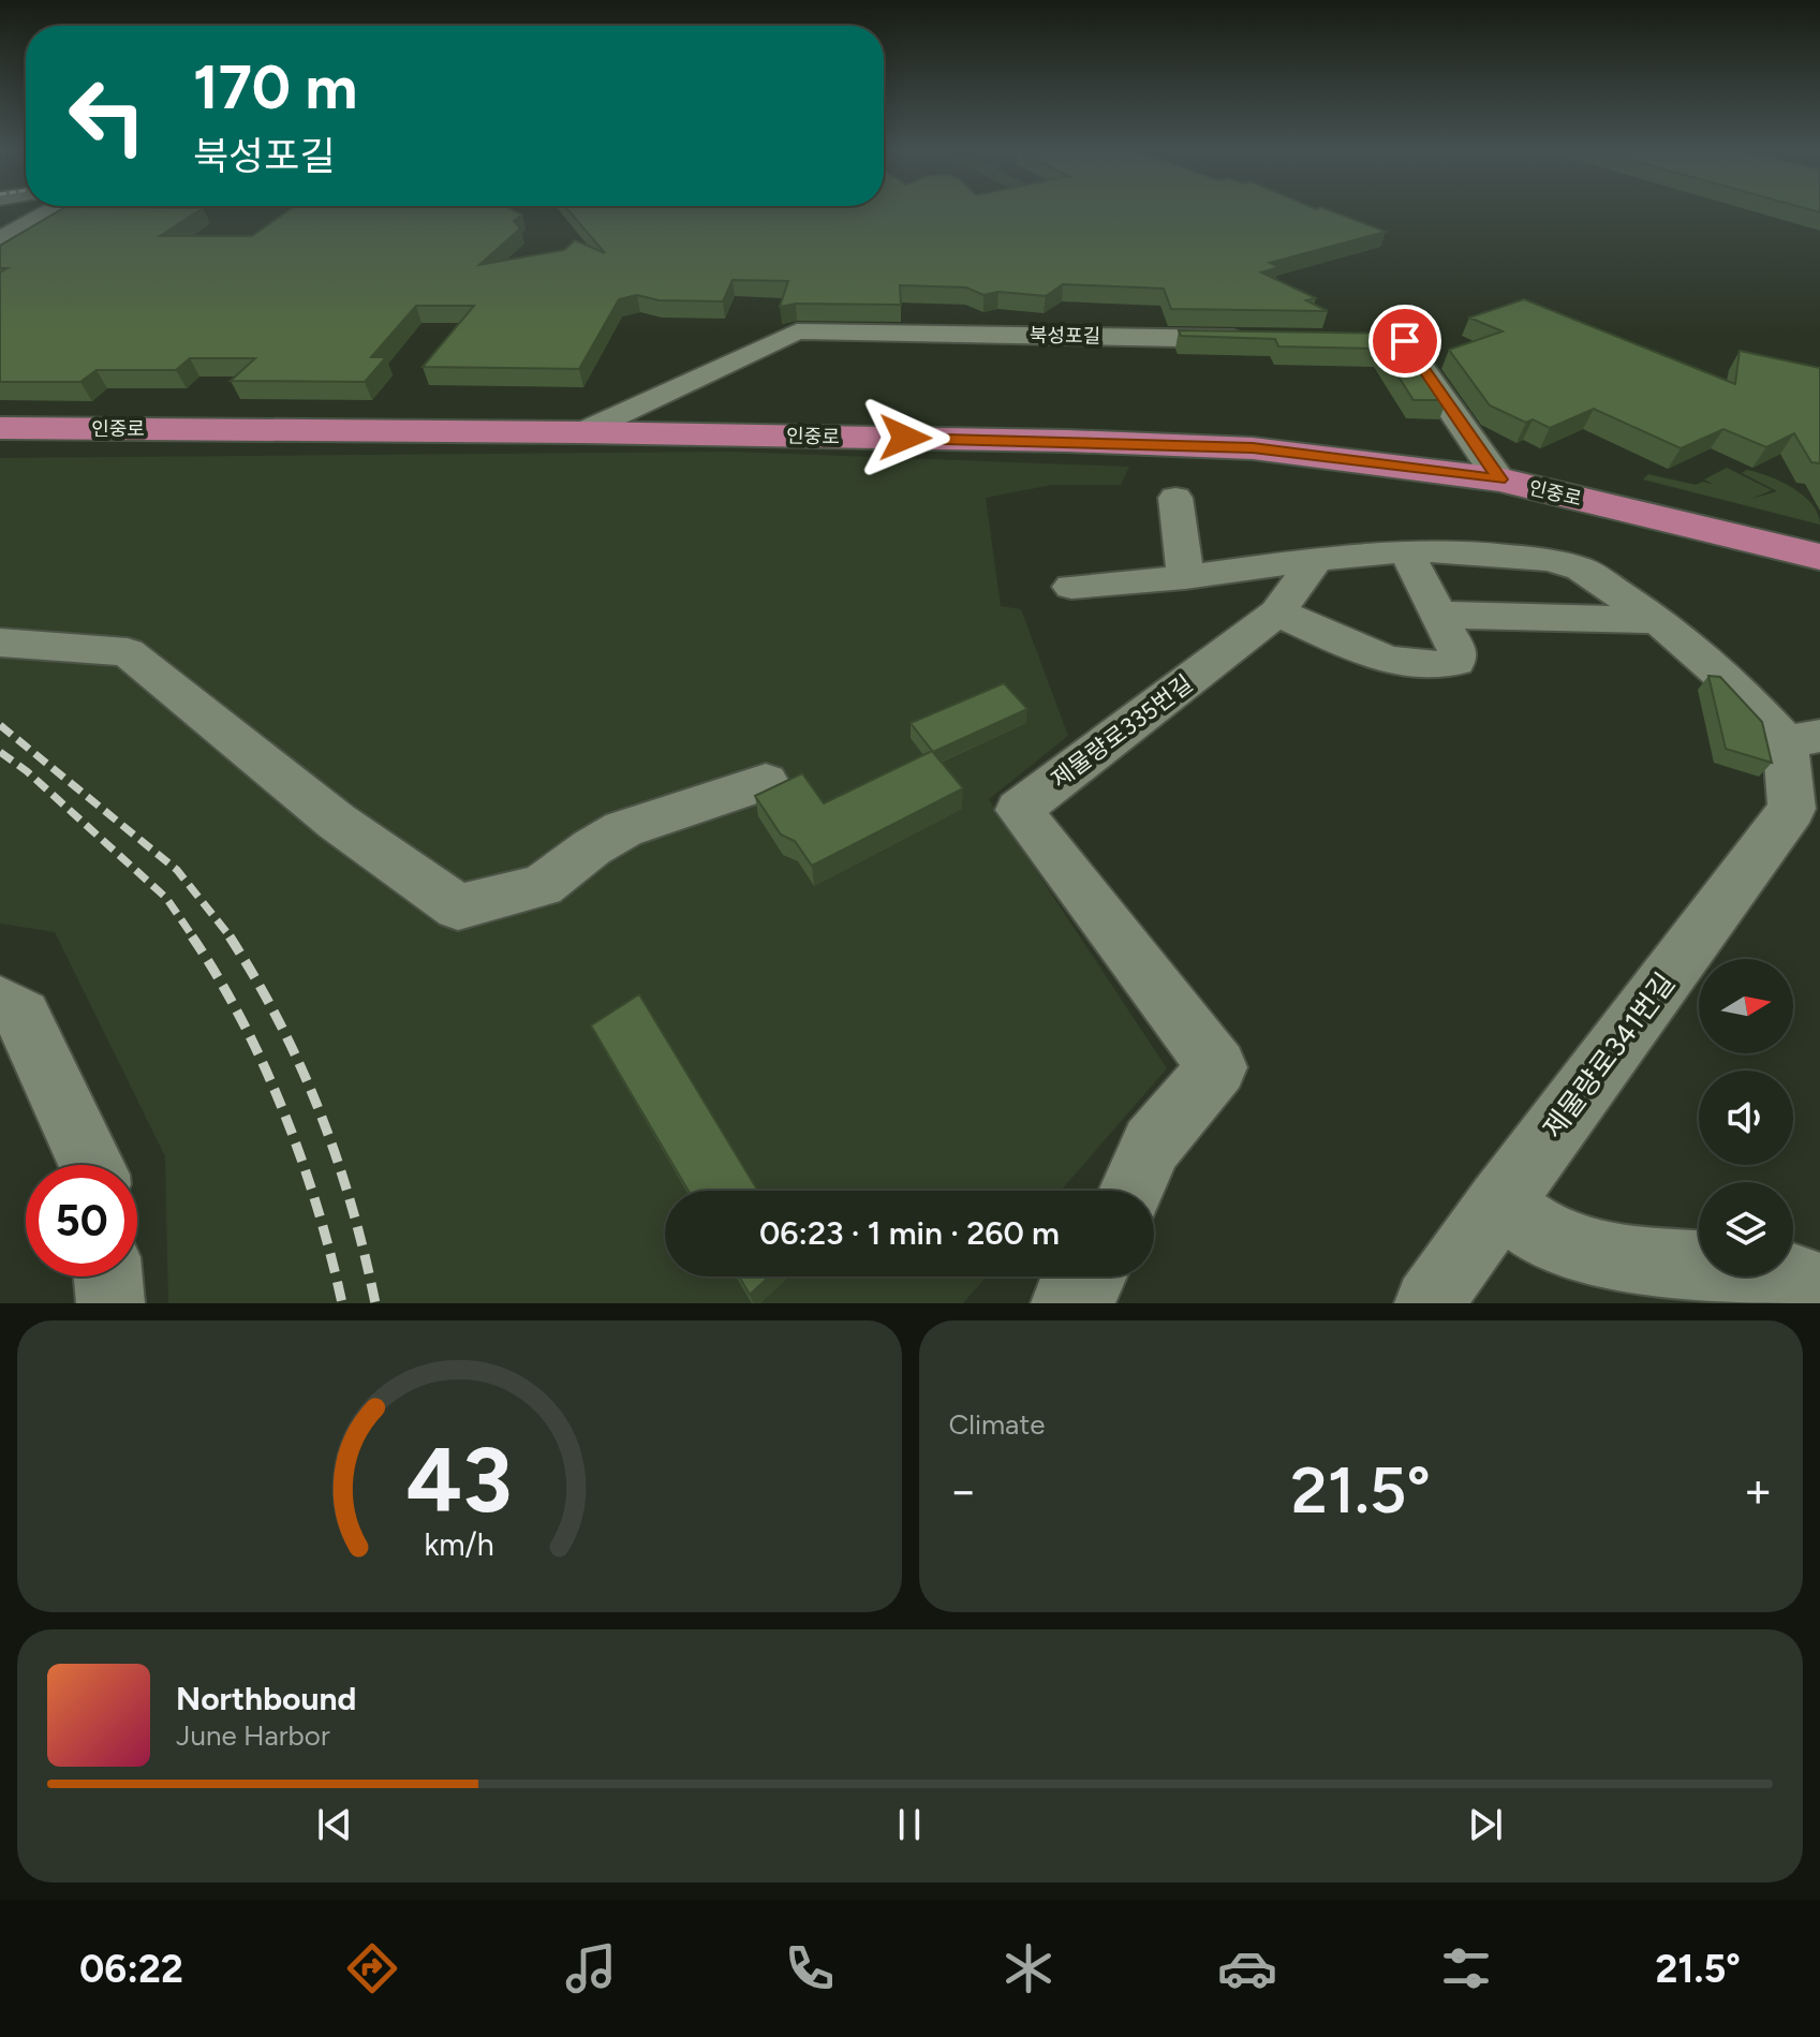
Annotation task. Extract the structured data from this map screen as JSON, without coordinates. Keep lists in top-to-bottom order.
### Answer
{
  "streets": {
    "main road": ["인중로"],
    "street": ["북성포길", "제물량로335번길", "제물량로341번길"]
  },
  "crossings": [
    ["북성포길", "인중로"]
  ],
  "north": "right",
  "page": {
    "turn": ["170 m", "북성포길"],
    "limit": "50",
    "trip": "06:23 · 1 min · 260 m",
    "tile": "Climate",
    "heat": ["−", "21.5°", "+"],
    "song": ["Northbound", "June Harbor"],
    "tabs": ["06:22", "21.5°"],
    "gauge": ["43", "km/h"]
  }
}
